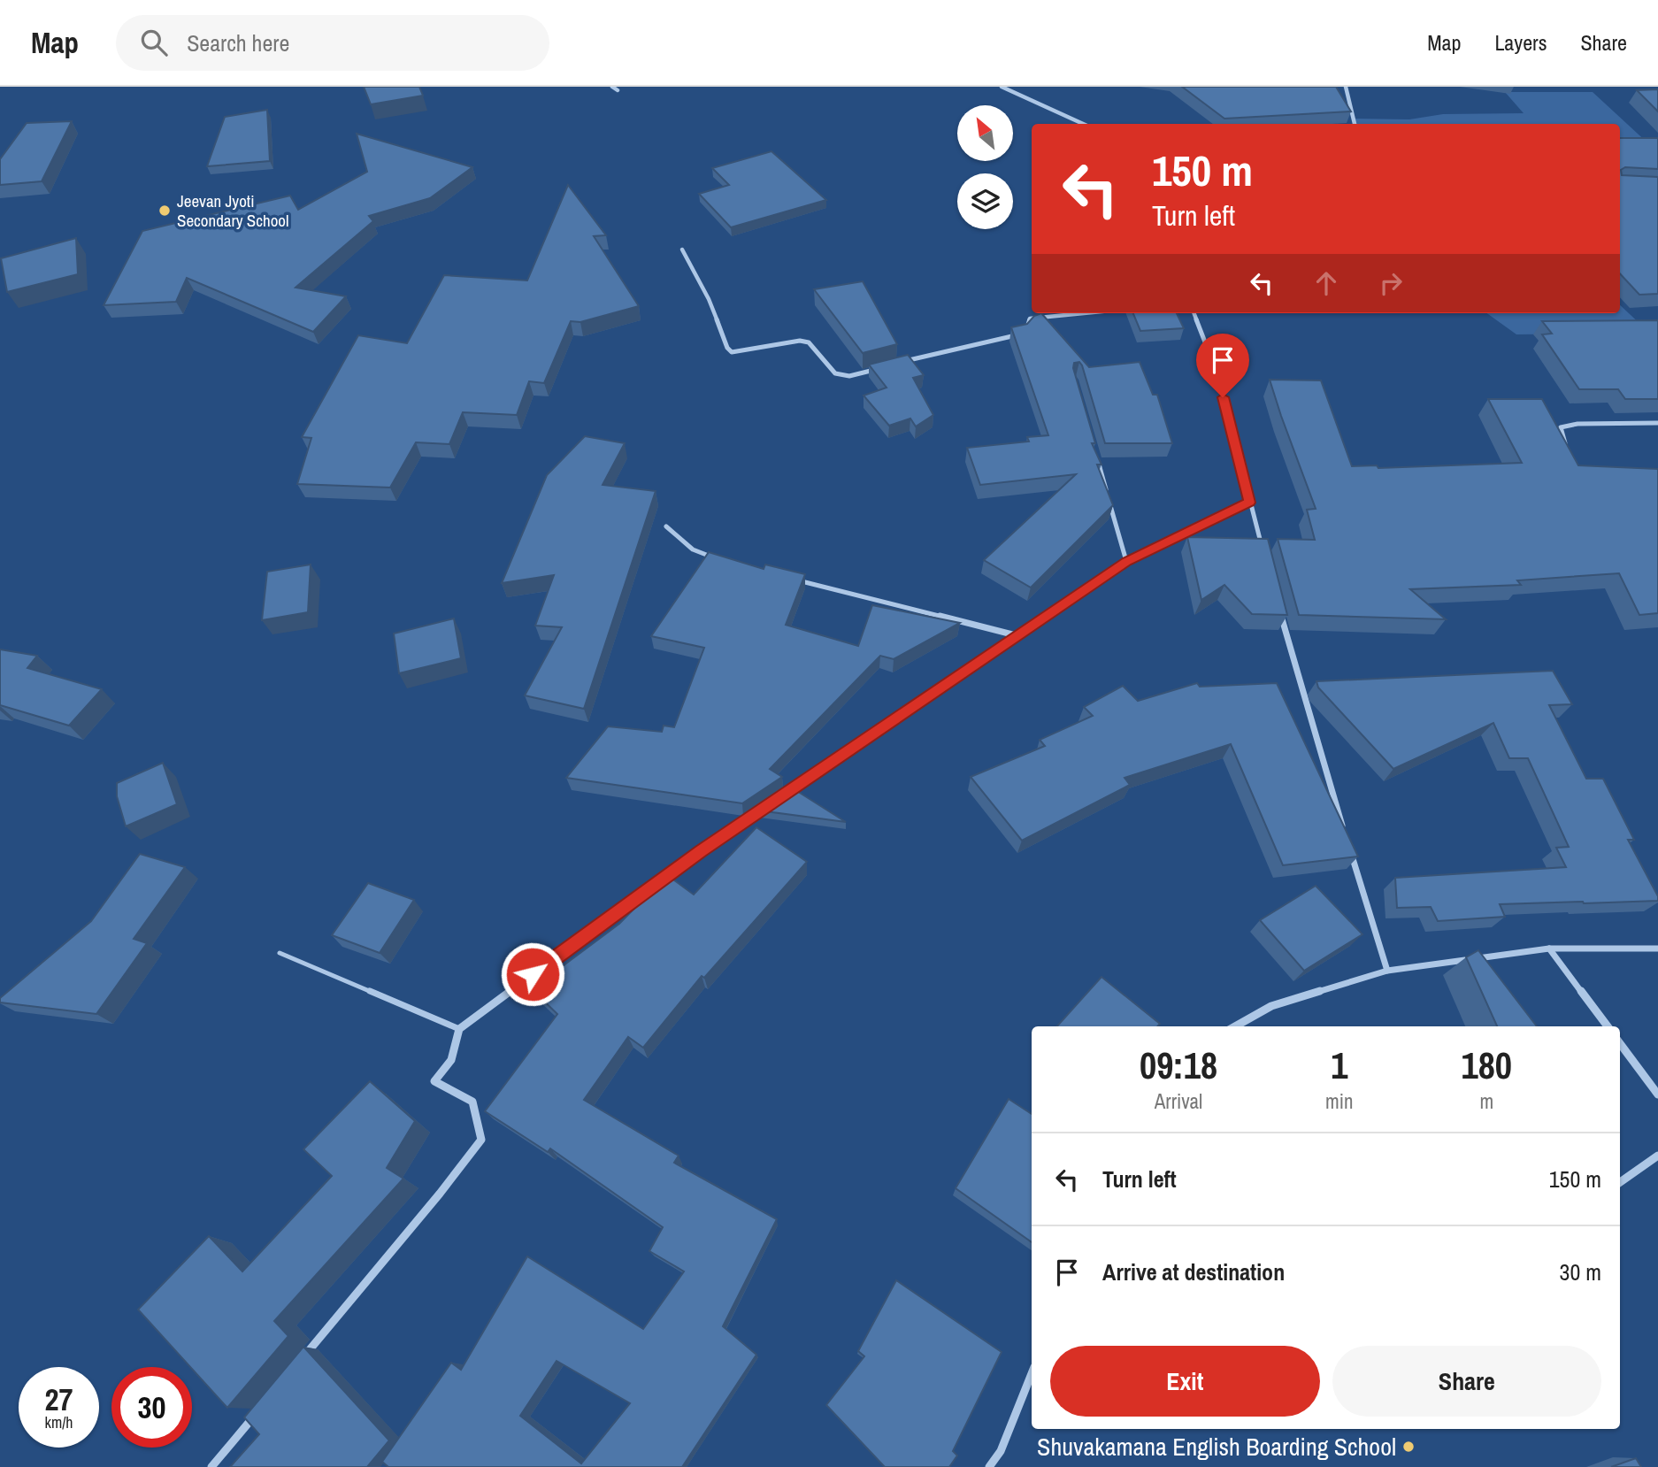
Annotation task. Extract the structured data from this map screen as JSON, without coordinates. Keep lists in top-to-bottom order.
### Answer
{
  "places": ["Jeevan Jyoti Secondary School", "Shuvakamana English Boarding School"],
  "north": "top left",
  "page": {
    "header": "Map",
    "search": "Search here",
    "nav": ["Map", "Layers", "Share"],
    "turn": ["150 m", "Turn left"],
    "eta": [
      "09:18",
      "Arrival",
      "1",
      "min",
      "180",
      "m"
    ],
    "list": [
      {
        "name": "Turn left",
        "value": "150 m"
      },
      {
        "name": "Arrive at destination",
        "value": "30 m"
      }
    ],
    "buttons": ["Exit", "Share"],
    "speed": "27 km/h",
    "limit": "30"
  }
}
